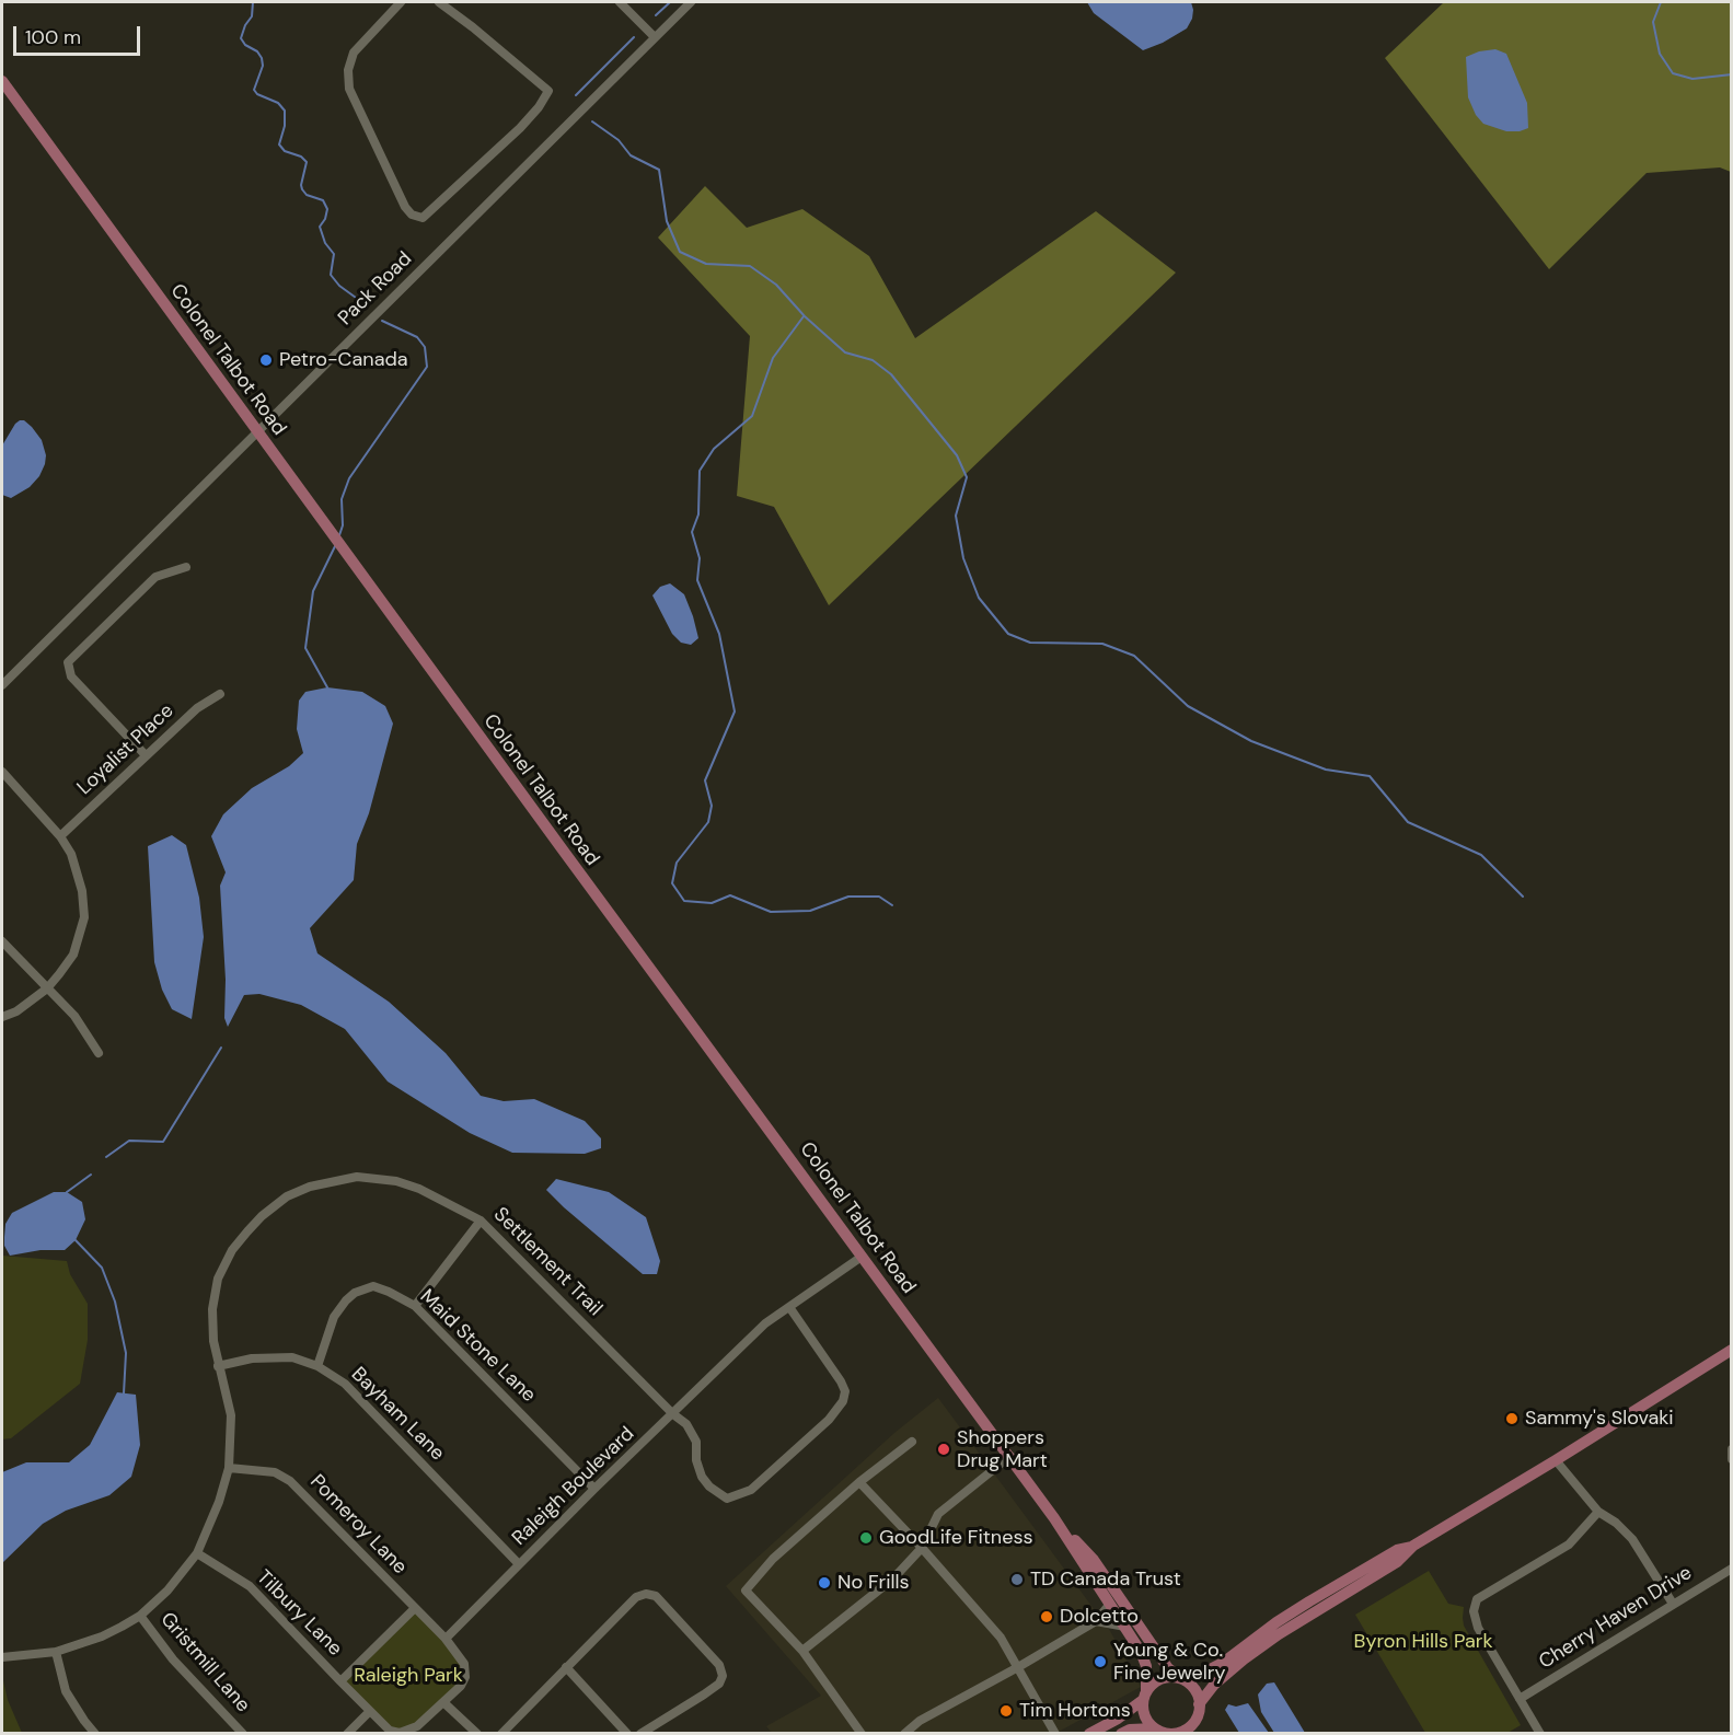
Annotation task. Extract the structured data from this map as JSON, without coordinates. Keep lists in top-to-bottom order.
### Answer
{
  "streets": {
    "main road": ["Colonel Talbot Road"],
    "street": [
      "Pack Road",
      "Loyalist Place",
      "Settlement Trail",
      "Maid Stone Lane",
      "Bayham Lane",
      "Raleigh Boulevard",
      "Pomeroy Lane",
      "Tilbury Lane",
      "Cherry Haven Drive",
      "Gristmill Lane"
    ]
  },
  "crossings": [
    ["Pack Road", "Colonel Talbot Road"],
    ["Colonel Talbot Road", "Raleigh Boulevard"],
    ["Settlement Trail", "Bayham Lane"],
    ["Settlement Trail", "Raleigh Boulevard"],
    ["Settlement Trail", "Pomeroy Lane"],
    ["Settlement Trail", "Tilbury Lane"],
    ["Settlement Trail", "Gristmill Lane"],
    ["Maid Stone Lane", "Bayham Lane"],
    ["Maid Stone Lane", "Raleigh Boulevard"],
    ["Bayham Lane", "Raleigh Boulevard"],
    ["Raleigh Boulevard", "Pomeroy Lane"]
  ],
  "parks": ["Byron Hills Park", "Raleigh Park"],
  "places": [
    "Petro-Canada",
    "Sammy's Slovaki",
    "Shoppers Drug Mart",
    "GoodLife Fitness",
    "TD Canada Trust",
    "No Frills",
    "Dolcetto",
    "Young & Co. Fine Jewelry",
    "Tim Hortons"
  ],
  "scale_bar": "100 m"
}
